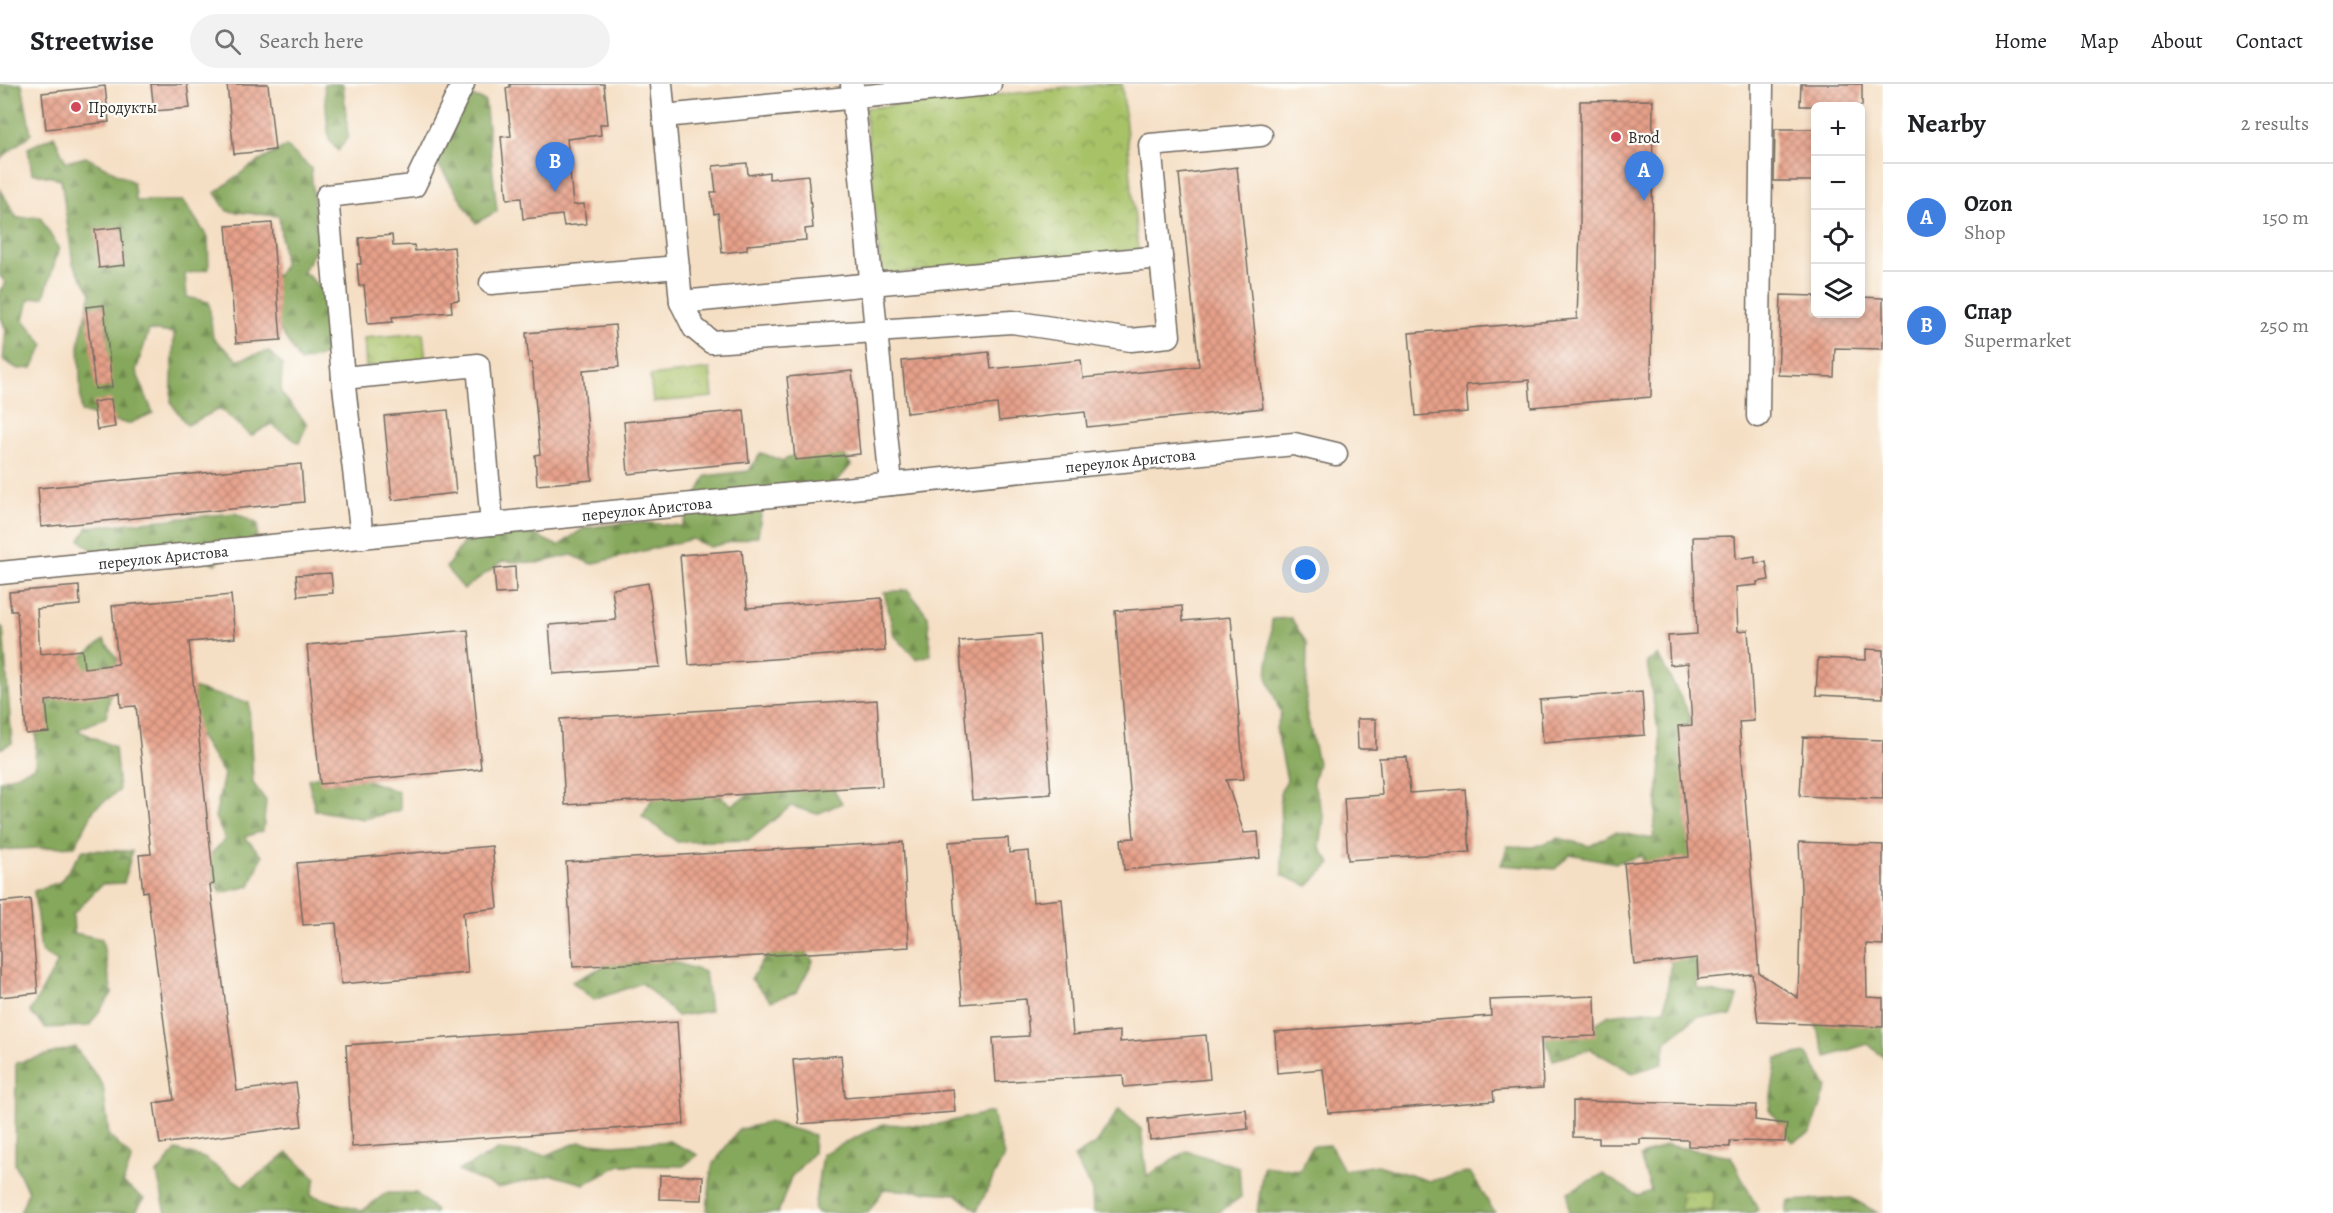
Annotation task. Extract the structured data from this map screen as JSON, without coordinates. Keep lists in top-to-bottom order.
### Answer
{
  "streets": {
    "street": ["переулок Аристова"]
  },
  "places": ["Продукты", "Brod"],
  "page": {
    "header": "Streetwise",
    "search": "Search here",
    "nav": [
      "Home",
      "Map",
      "About",
      "Contact"
    ],
    "heading": ["Nearby", "2 results"],
    "map_buttons": ["+", "−"],
    "pins": ["B", "A"],
    "list": [
      {
        "mark": "A",
        "name": "Ozon",
        "note": "Shop",
        "value": "150 m"
      },
      {
        "mark": "B",
        "name": "Спар",
        "note": "Supermarket",
        "value": "250 m"
      }
    ]
  }
}
